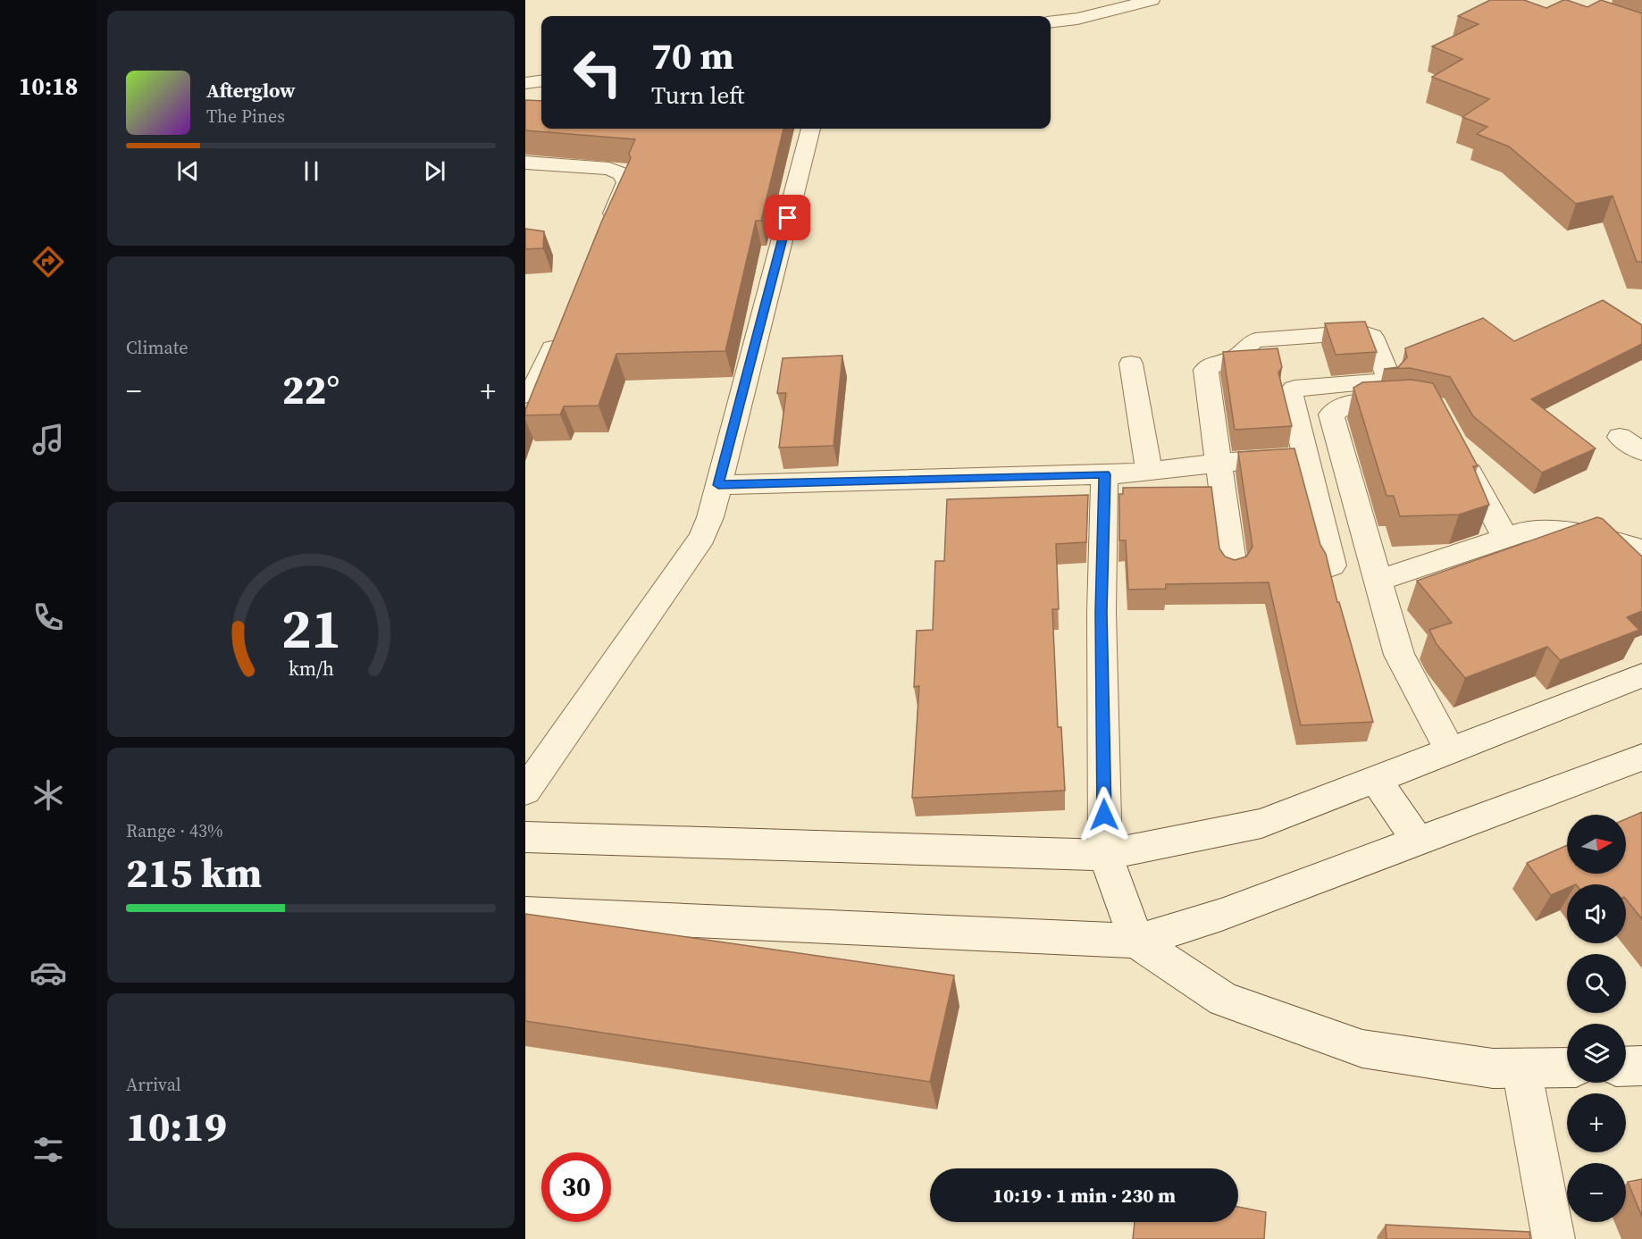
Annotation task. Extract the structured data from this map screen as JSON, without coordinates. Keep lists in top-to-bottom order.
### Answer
{
  "north": "right",
  "page": {
    "tabs": "10:18",
    "turn": ["70 m", "Turn left"],
    "song": ["Afterglow", "The Pines"],
    "tile": [
      "Climate",
      ["Range · 43%", "215 km"],
      ["Arrival", "10:19"]
    ],
    "heat": ["−", "22°", "+"],
    "map_buttons": ["+", "−"],
    "limit": "30",
    "trip": "10:19 · 1 min · 230 m",
    "gauge": ["21", "km/h"]
  }
}
